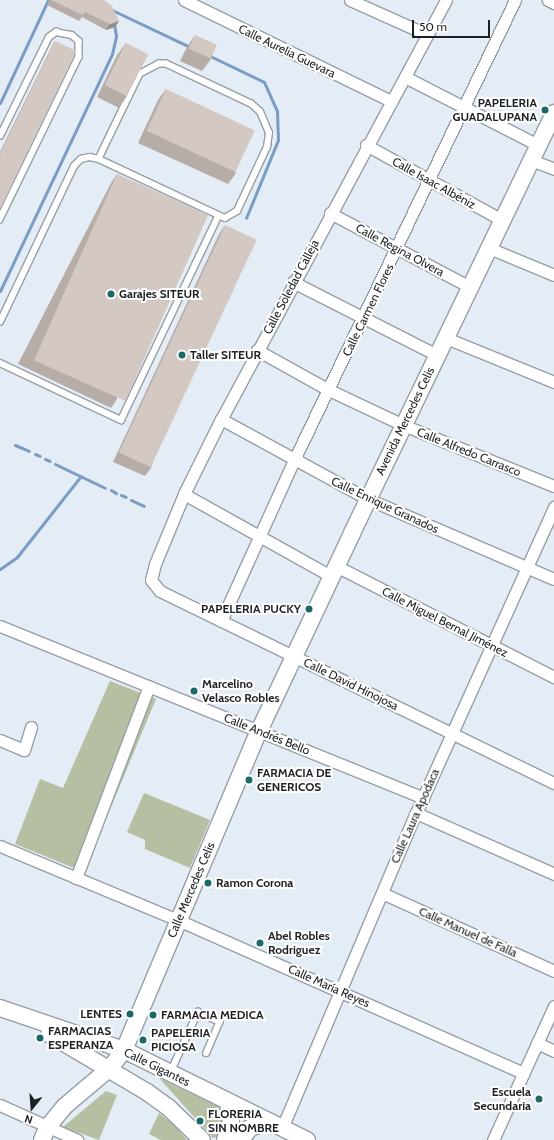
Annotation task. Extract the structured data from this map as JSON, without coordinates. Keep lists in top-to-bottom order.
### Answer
{
  "streets": {
    "main road": ["Avenida Mercedes Celis", "Calle Mercedes Celis", "Calle Gigantes"],
    "street": [
      "Calle Aurelia Guevara",
      "Calle Isaac Albéniz",
      "Calle Regina Olvera",
      "Calle Soledad Calleja",
      "Calle Carmen Flores",
      "Calle Alfredo Carrasco",
      "Calle Enrique Granados",
      "Calle Miguel Bernal Jiménez",
      "Calle David Hinojosa",
      "Calle Andrés Bello",
      "Calle Laura Apodaca",
      "Calle Manuel de Falla",
      "Calle María Reyes"
    ]
  },
  "crossings": [
    ["Calle Aurelia Guevara", "Calle Soledad Calleja"],
    ["Calle Isaac Albéniz", "Calle Soledad Calleja"],
    ["Calle Isaac Albéniz", "Calle Carmen Flores"],
    ["Calle Isaac Albéniz", "Avenida Mercedes Celis"],
    ["Calle Regina Olvera", "Calle Soledad Calleja"],
    ["Calle Regina Olvera", "Calle Carmen Flores"],
    ["Calle Regina Olvera", "Avenida Mercedes Celis"],
    ["Calle Soledad Calleja", "Calle Alfredo Carrasco"],
    ["Calle Soledad Calleja", "Calle Enrique Granados"],
    ["Calle Soledad Calleja", "Calle Miguel Bernal Jiménez"],
    ["Calle Soledad Calleja", "Calle David Hinojosa"],
    ["Calle Carmen Flores", "Calle Alfredo Carrasco"],
    ["Calle Carmen Flores", "Calle Enrique Granados"],
    ["Calle Carmen Flores", "Calle Miguel Bernal Jiménez"],
    ["Calle Carmen Flores", "Calle David Hinojosa"],
    ["Avenida Mercedes Celis", "Calle Alfredo Carrasco"],
    ["Avenida Mercedes Celis", "Calle Enrique Granados"],
    ["Avenida Mercedes Celis", "Calle Miguel Bernal Jiménez"],
    ["Avenida Mercedes Celis", "Calle David Hinojosa"],
    ["Avenida Mercedes Celis", "Calle Andrés Bello"],
    ["Avenida Mercedes Celis", "Calle Mercedes Celis"],
    ["Calle Enrique Granados", "Calle Laura Apodaca"],
    ["Calle Miguel Bernal Jiménez", "Calle Laura Apodaca"],
    ["Calle David Hinojosa", "Calle Laura Apodaca"],
    ["Calle Andrés Bello", "Calle Laura Apodaca"],
    ["Calle Andrés Bello", "Calle Mercedes Celis"],
    ["Calle Laura Apodaca", "Calle Manuel de Falla"],
    ["Calle Laura Apodaca", "Calle María Reyes"],
    ["Calle Laura Apodaca", "Calle Gigantes"],
    ["Calle Mercedes Celis", "Calle María Reyes"],
    ["Calle Mercedes Celis", "Calle Gigantes"]
  ],
  "places": [
    "PAPELERIA GUADALUPANA",
    "Garajes SITEUR",
    "Taller SITEUR",
    "PAPELERIA PUCKY",
    "Marcelino Velasco Robles",
    "FARMACIA DE GENERICOS",
    "Ramon Corona",
    "Abel Robles Rodriguez",
    "LENTES",
    "FARMACIA MEDICA",
    "FARMACIAS ESPERANZA",
    "PAPELERIA PICIOSA",
    "Escuela Secundaria",
    "FLORERIA SIN NOMBRE"
  ],
  "scale_bar": "50 m",
  "north": "bottom"
}
